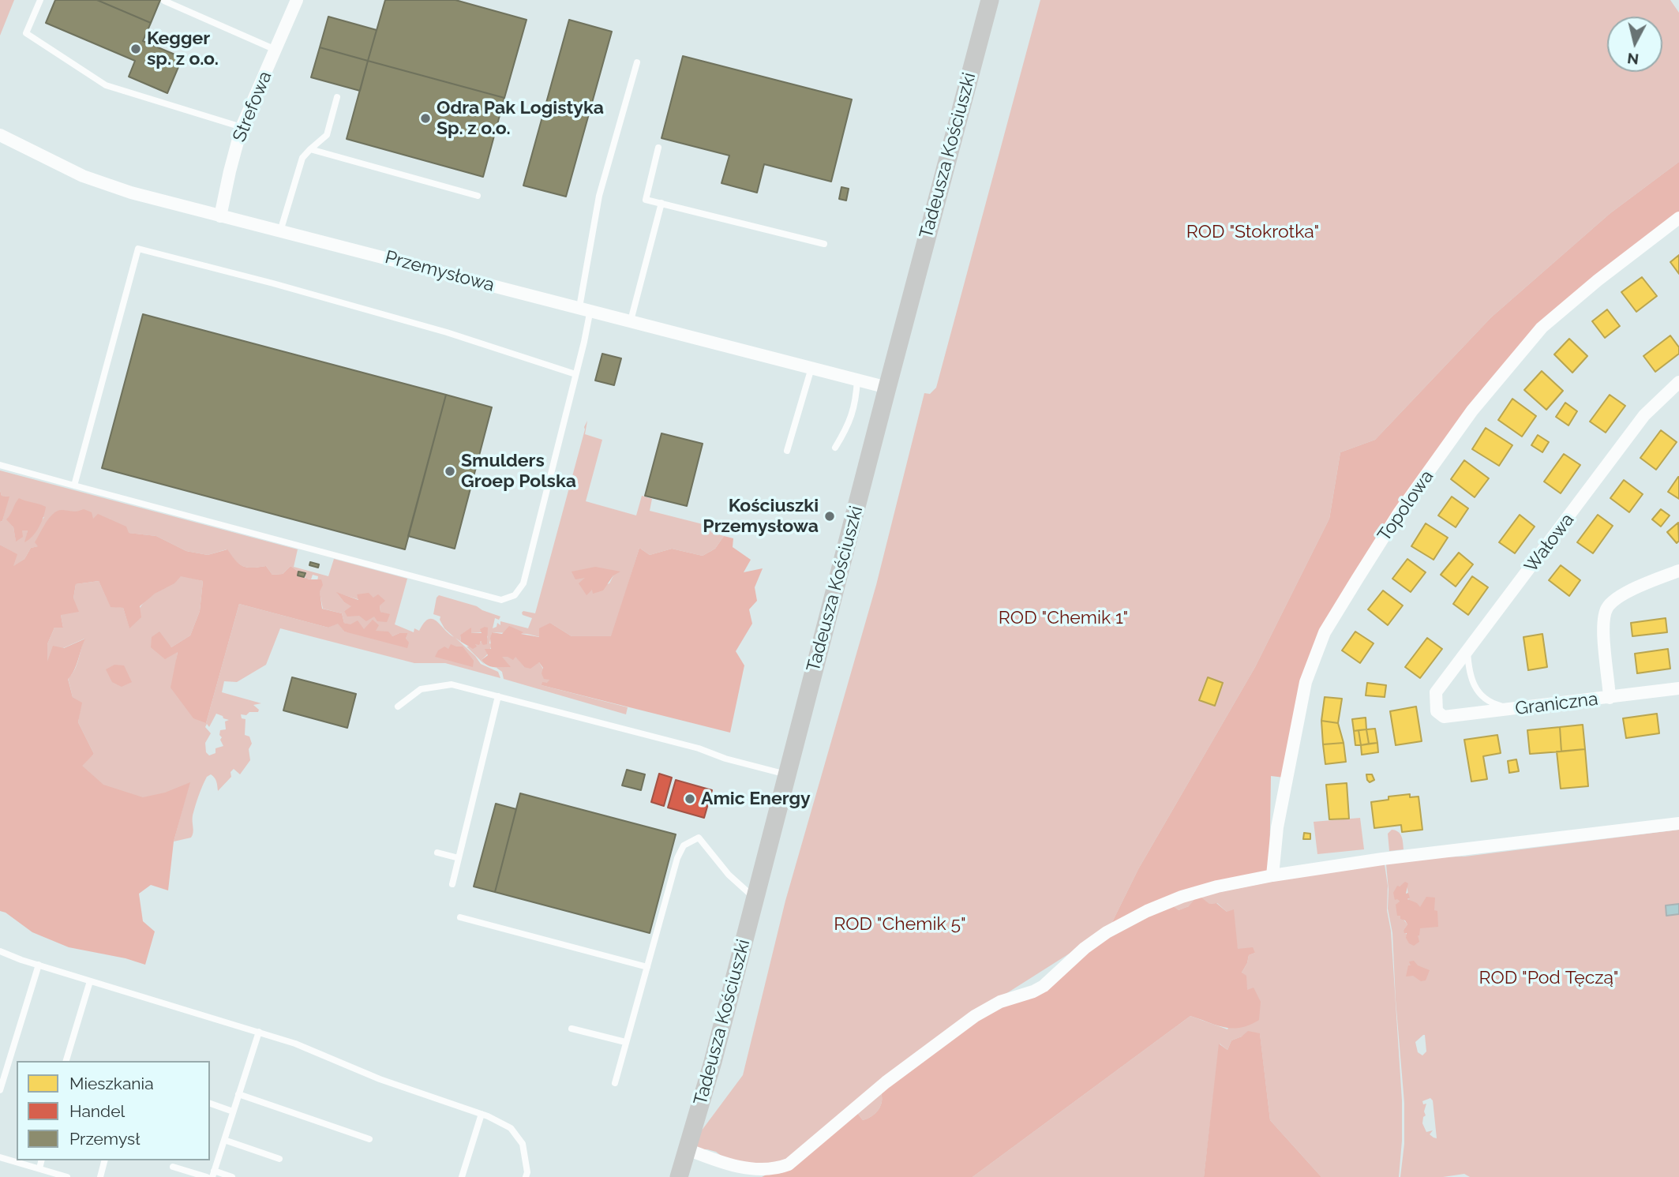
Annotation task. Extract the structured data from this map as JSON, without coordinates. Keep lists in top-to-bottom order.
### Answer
{
  "streets": {
    "main road": ["Tadeusza Kościuszki"],
    "street": [
      "Strefowa",
      "Przemysłowa",
      "Topolowa",
      "Wałowa",
      "Graniczna"
    ]
  },
  "crossings": [
    ["Strefowa", "Przemysłowa"],
    ["Tadeusza Kościuszki", "Przemysłowa"],
    ["Wałowa", "Graniczna"]
  ],
  "parks": [
    "ROD \"Stokrotka\"",
    "ROD \"Chemik 1\"",
    "ROD \"Chemik 5\"",
    "ROD \"Pod Tęczą\""
  ],
  "places": [
    "Kegger sp. z o.o.",
    "Odra Pak Logistyka Sp. z o.o.",
    "Smulders Groep Polska",
    "Kościuszki Przemysłowa",
    "Amic Energy"
  ],
  "legend": ["Mieszkania", "Handel", "Przemysł"],
  "north": "bottom"
}
